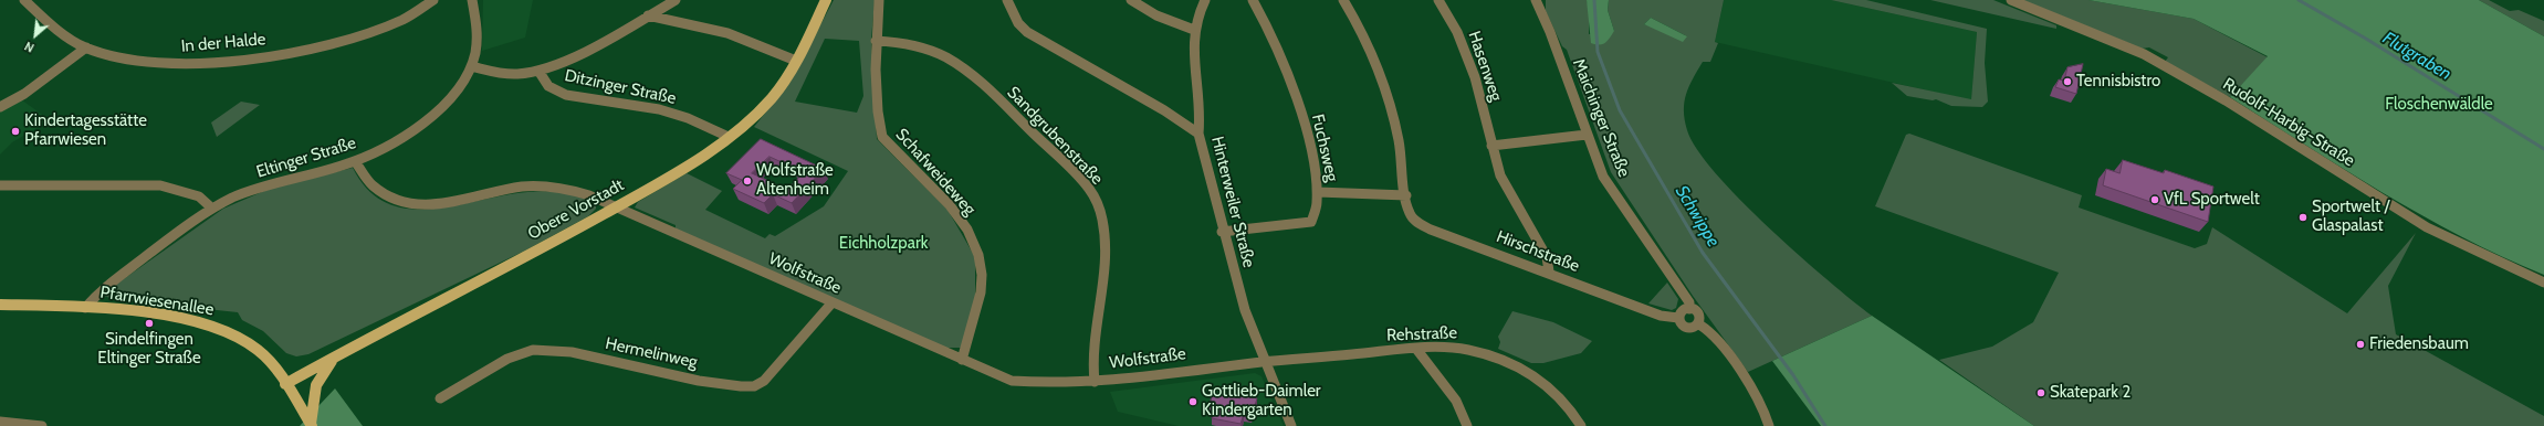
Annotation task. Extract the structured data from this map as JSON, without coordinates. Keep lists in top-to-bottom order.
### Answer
{
  "streets": {
    "main road": ["Obere Vorstadt", "Pfarrwiesenallee"],
    "street": [
      "In der Halde",
      "Hasenweg",
      "Ditzinger Straße",
      "Maichinger Straße",
      "Rudolf-Harbig-Straße",
      "Sandgrubenstraße",
      "Fuchsweg",
      "Eltinger Straße",
      "Schafweideweg",
      "Hinterweiler Straße",
      "Hirschstraße",
      "Wolfstraße",
      "Rehstraße",
      "Hermelinweg"
    ]
  },
  "crossings": [
    ["Hasenweg", "Hirschstraße"],
    ["Ditzinger Straße", "Obere Vorstadt"],
    ["Maichinger Straße", "Hirschstraße"],
    ["Sandgrubenstraße", "Schafweideweg"],
    ["Sandgrubenstraße", "Wolfstraße"],
    ["Fuchsweg", "Hinterweiler Straße"],
    ["Eltinger Straße", "Wolfstraße"],
    ["Eltinger Straße", "Pfarrwiesenallee"],
    ["Schafweideweg", "Wolfstraße"],
    ["Hinterweiler Straße", "Wolfstraße"],
    ["Hinterweiler Straße", "Rehstraße"],
    ["Obere Vorstadt", "Wolfstraße"],
    ["Obere Vorstadt", "Pfarrwiesenallee"],
    ["Wolfstraße", "Rehstraße"],
    ["Wolfstraße", "Hermelinweg"]
  ],
  "water": ["Flutgraben", "Schwippe"],
  "parks": ["Floschenwäldle", "Eichholzpark"],
  "places": [
    "Tennisbistro",
    "Kindertagesstätte Pfarrwiesen",
    "Wolfstraße Altenheim",
    "VfL Sportwelt",
    "Sportwelt / Glaspalast",
    "Sindelfingen Eltinger Straße",
    "Friedensbaum",
    "Skatepark 2",
    "Gottlieb-Daimler Kindergarten"
  ],
  "north": "bottom left"
}
